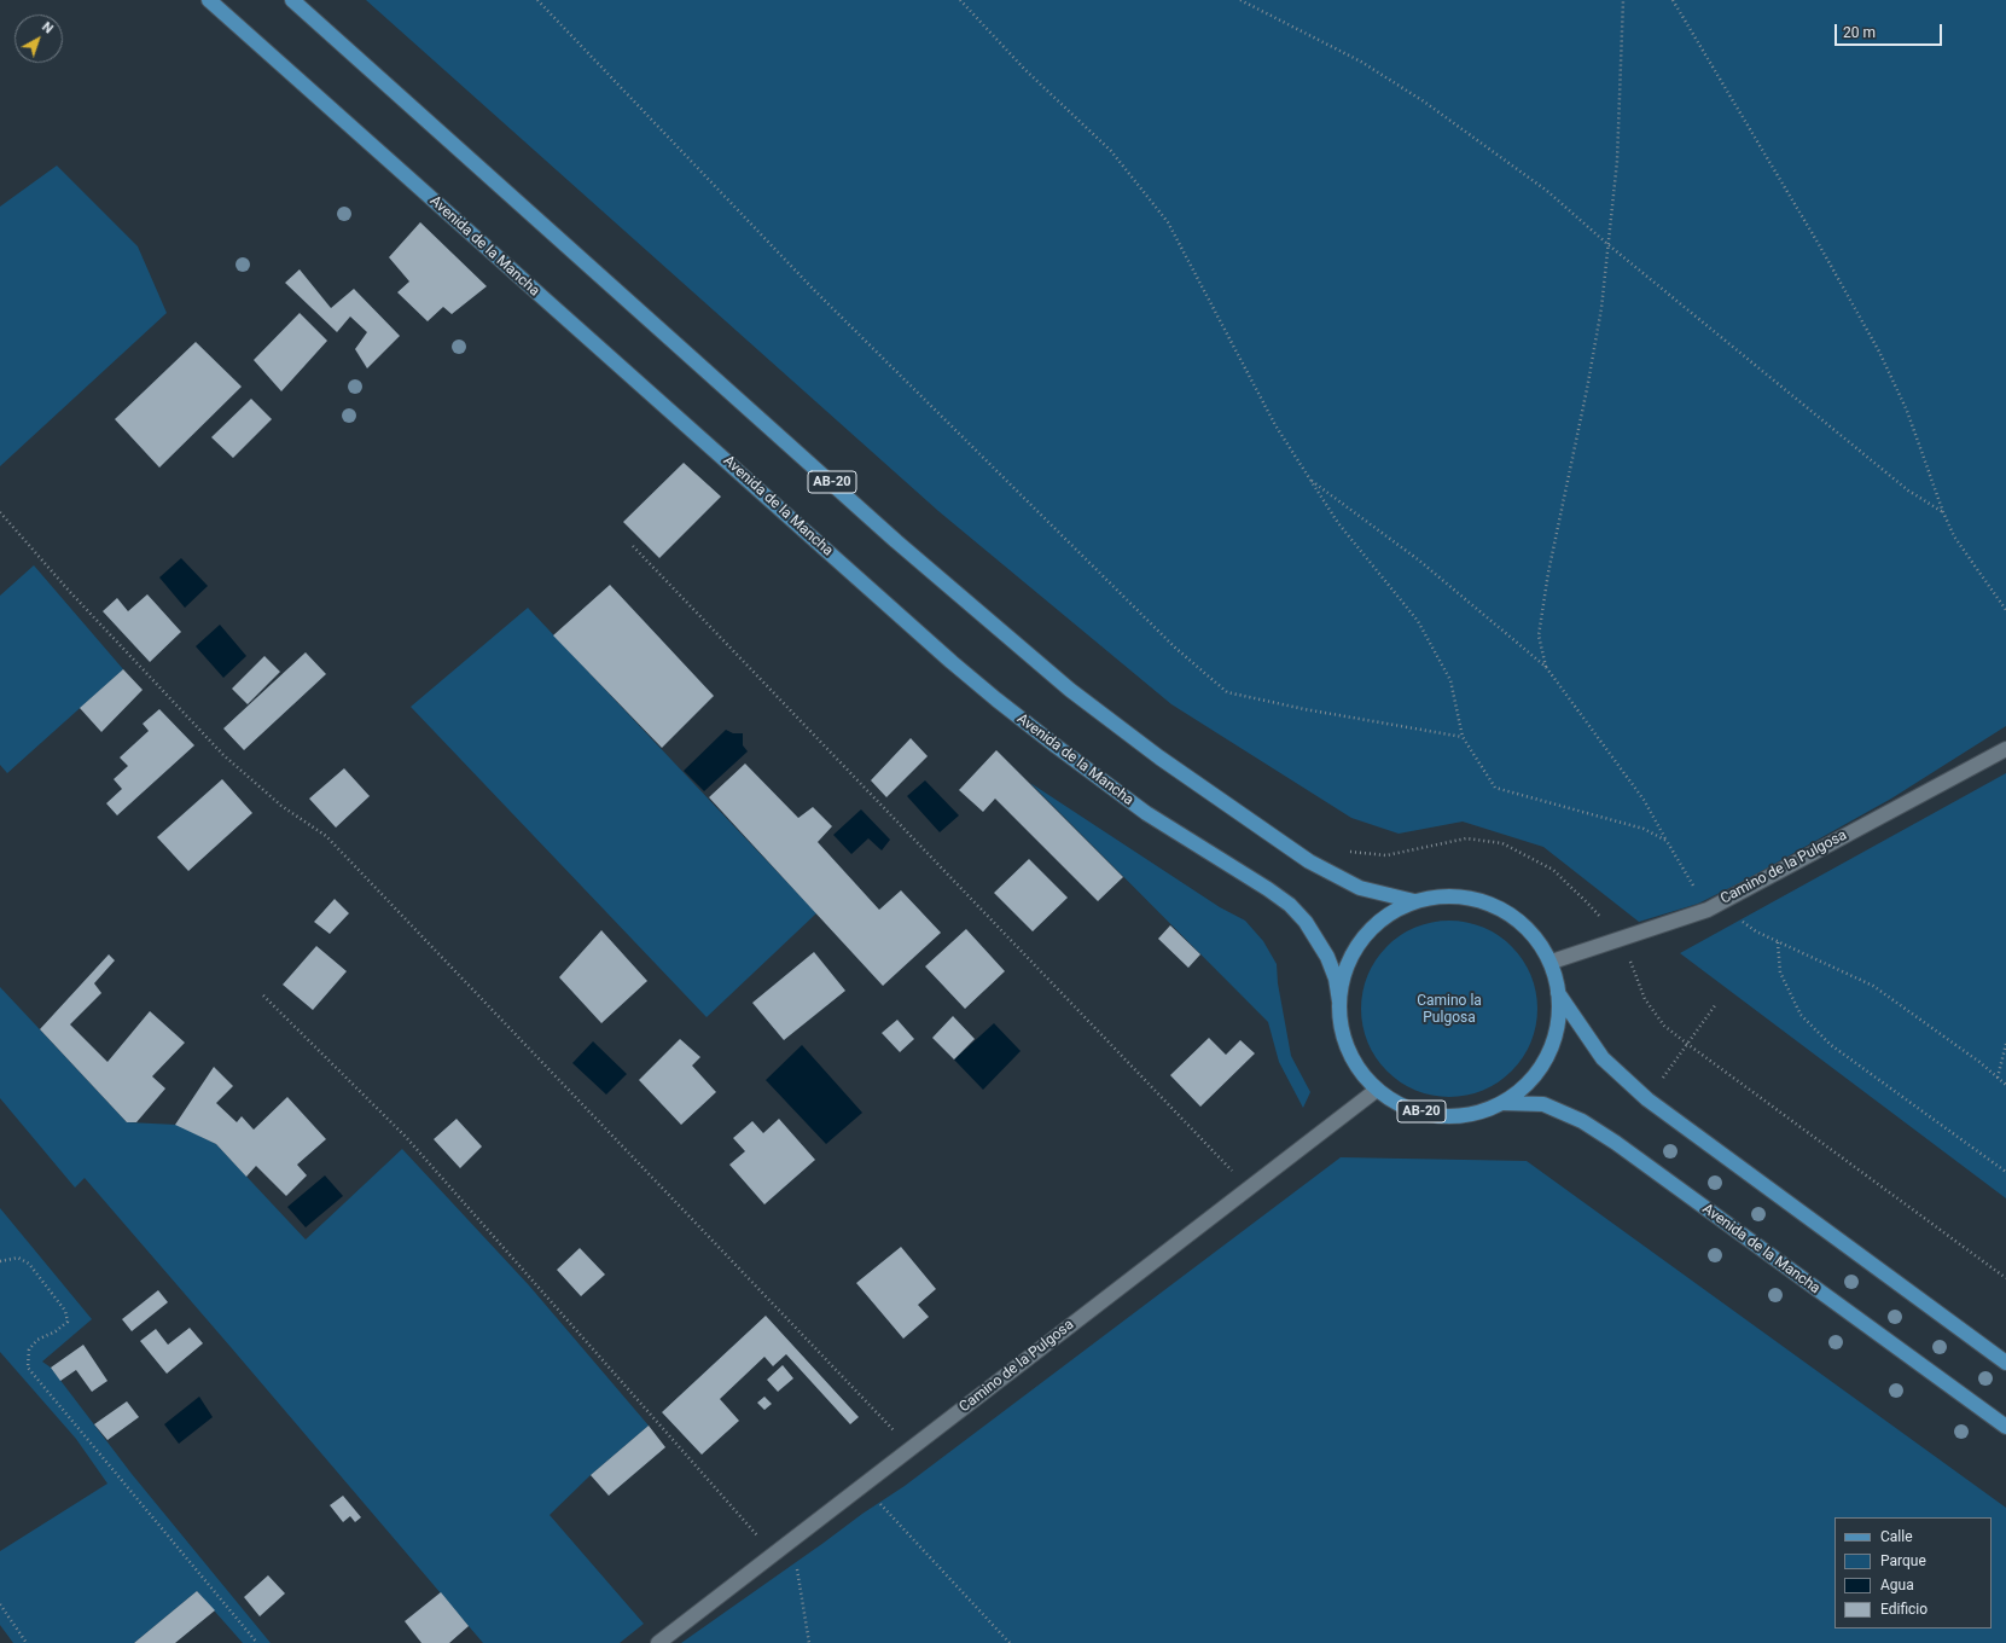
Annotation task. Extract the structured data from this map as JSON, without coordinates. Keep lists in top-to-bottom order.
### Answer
{
  "streets": {
    "main road": ["Avenida de la Mancha", "AB-20"],
    "street": ["Camino de la Pulgosa"]
  },
  "crossings": [
    ["Avenida de la Mancha", "AB-20"],
    ["AB-20", "Camino de la Pulgosa"]
  ],
  "parks": ["Camino la Pulgosa"],
  "legend": [
    "Calle",
    "Parque",
    "Agua",
    "Edificio"
  ],
  "scale_bar": "20 m",
  "north": "top right"
}
